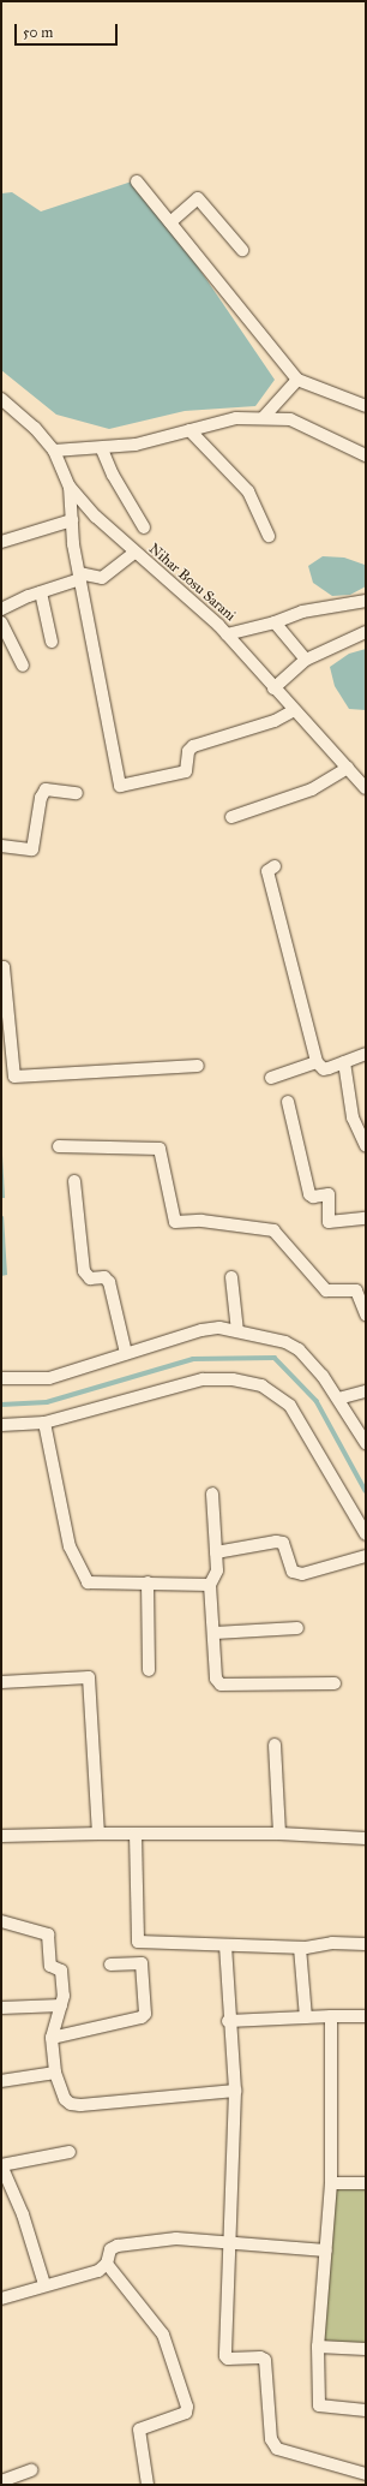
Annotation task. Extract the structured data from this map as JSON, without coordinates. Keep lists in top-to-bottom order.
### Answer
{
  "streets": {
    "street": ["Nihar Bosu Sarani"]
  },
  "scale_bar": "50 m"
}
